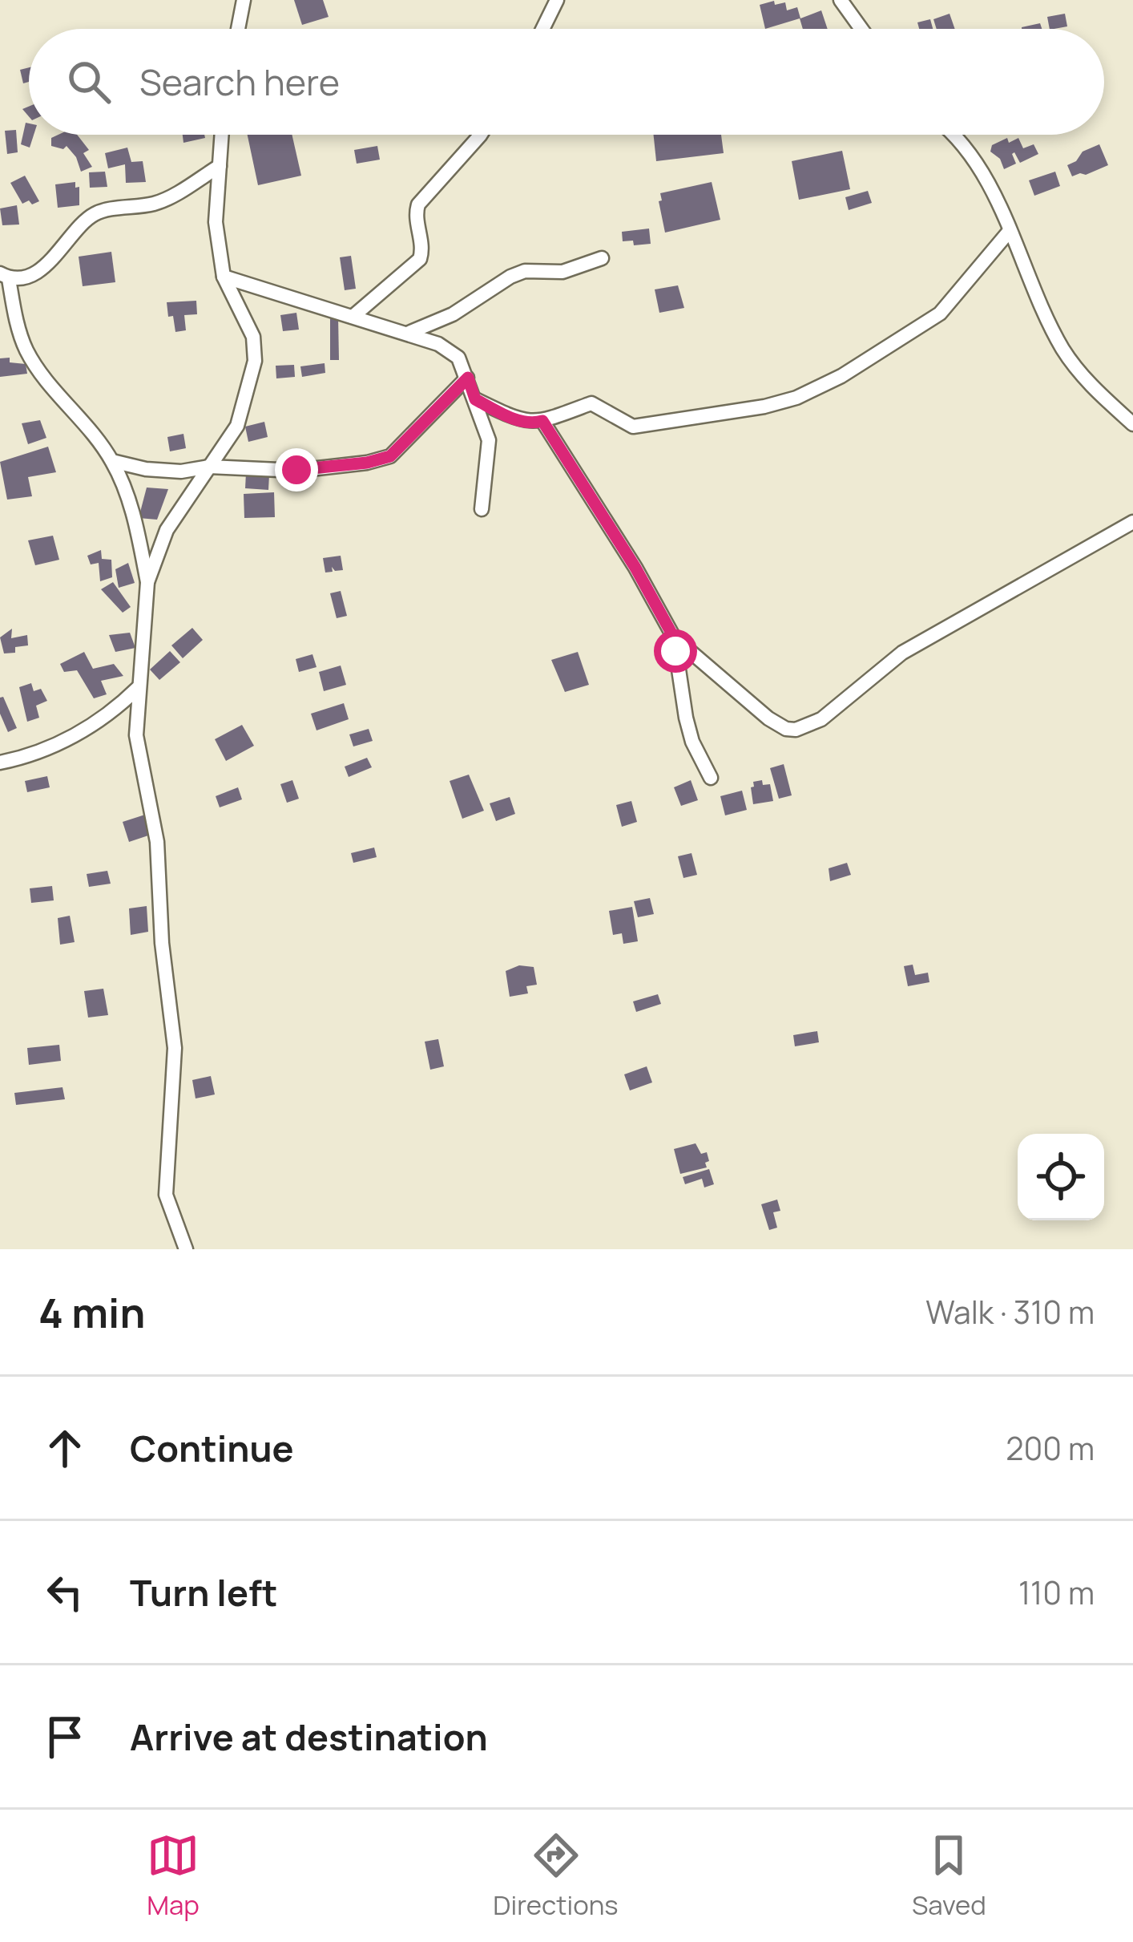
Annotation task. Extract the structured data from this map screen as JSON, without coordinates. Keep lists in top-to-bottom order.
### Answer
{
  "page": {
    "search": "Search here",
    "heading": ["4 min", "Walk · 310 m"],
    "list": [
      ["Continue", "200 m"],
      ["Turn left", "110 m"],
      "Arrive at destination"
    ],
    "nav": ["Map", "Directions", "Saved"]
  }
}
